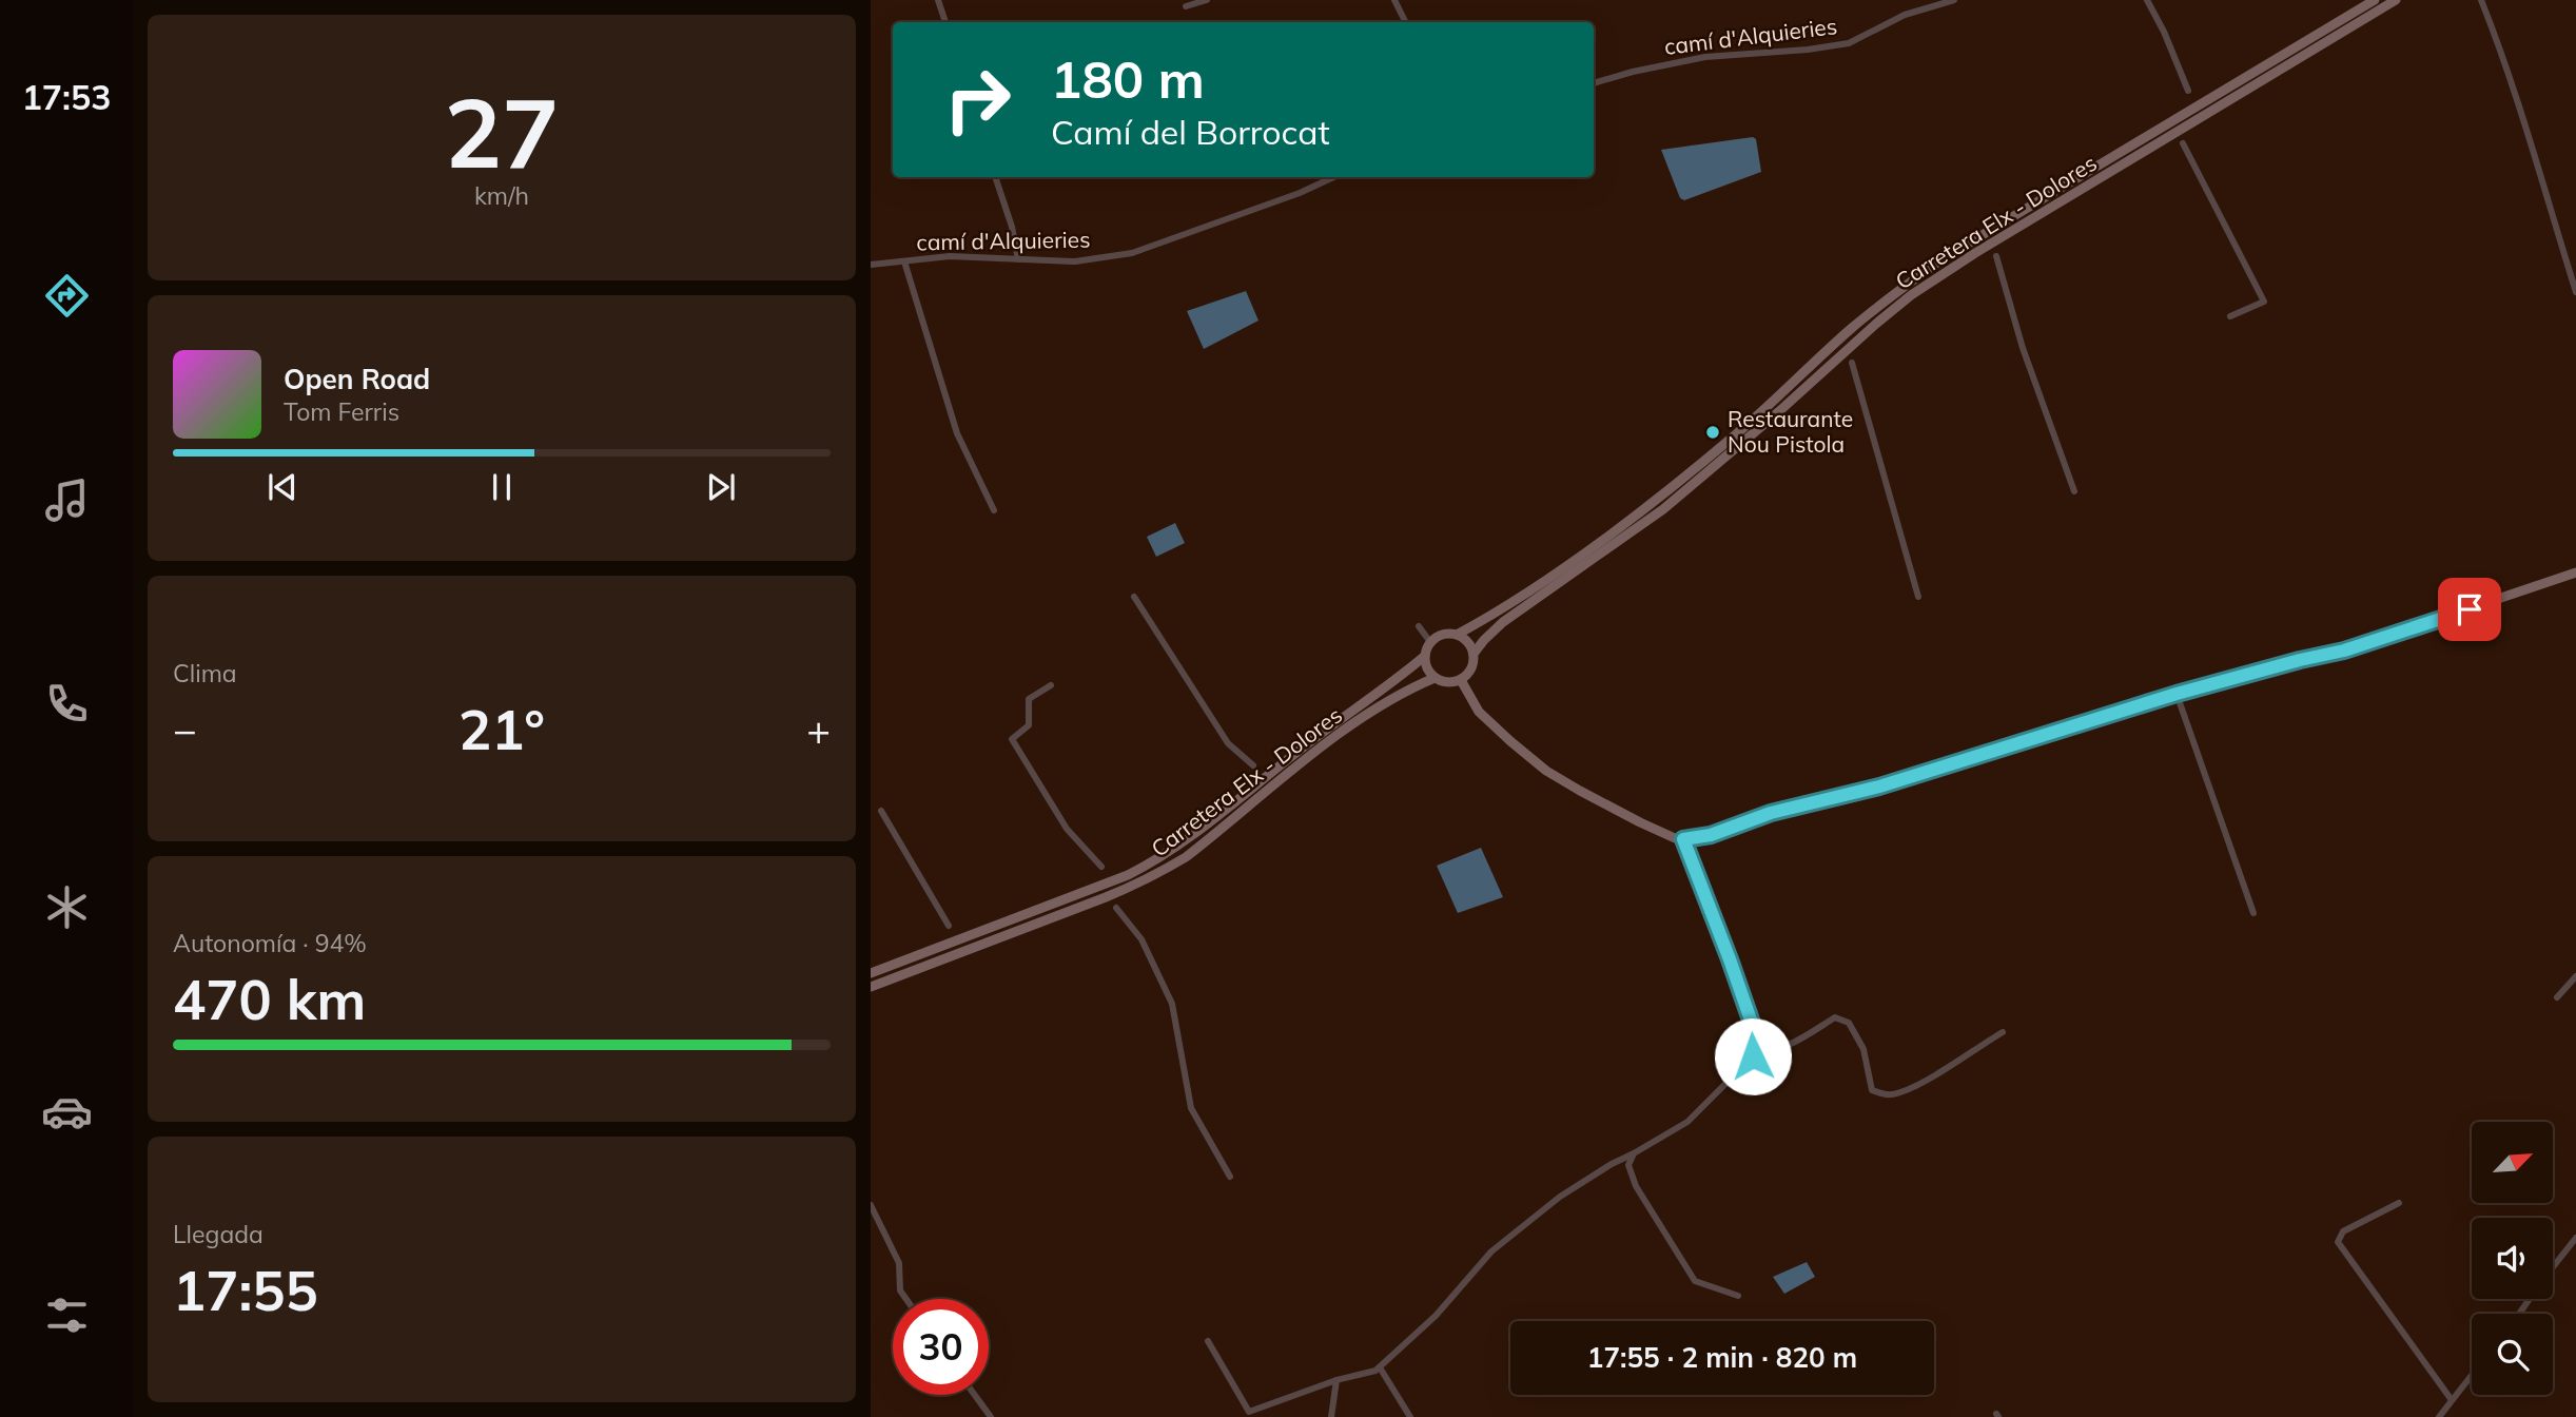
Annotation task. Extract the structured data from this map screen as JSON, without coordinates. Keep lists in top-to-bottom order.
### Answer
{
  "streets": {
    "main road": ["Carretera Elx - Dolores"],
    "street": ["camí d'Alquieries"]
  },
  "places": ["Restaurante Nou Pistola"],
  "north": "top right",
  "page": {
    "tabs": "17:53",
    "tile": [
      ["27", "km/h"],
      "Clima",
      ["Autonomía · 94%", "470 km"],
      ["Llegada", "17:55"]
    ],
    "turn": ["180 m", "Camí del Borrocat"],
    "song": ["Open Road", "Tom Ferris"],
    "heat": ["−", "21°", "+"],
    "limit": "30",
    "trip": "17:55 · 2 min · 820 m"
  }
}
